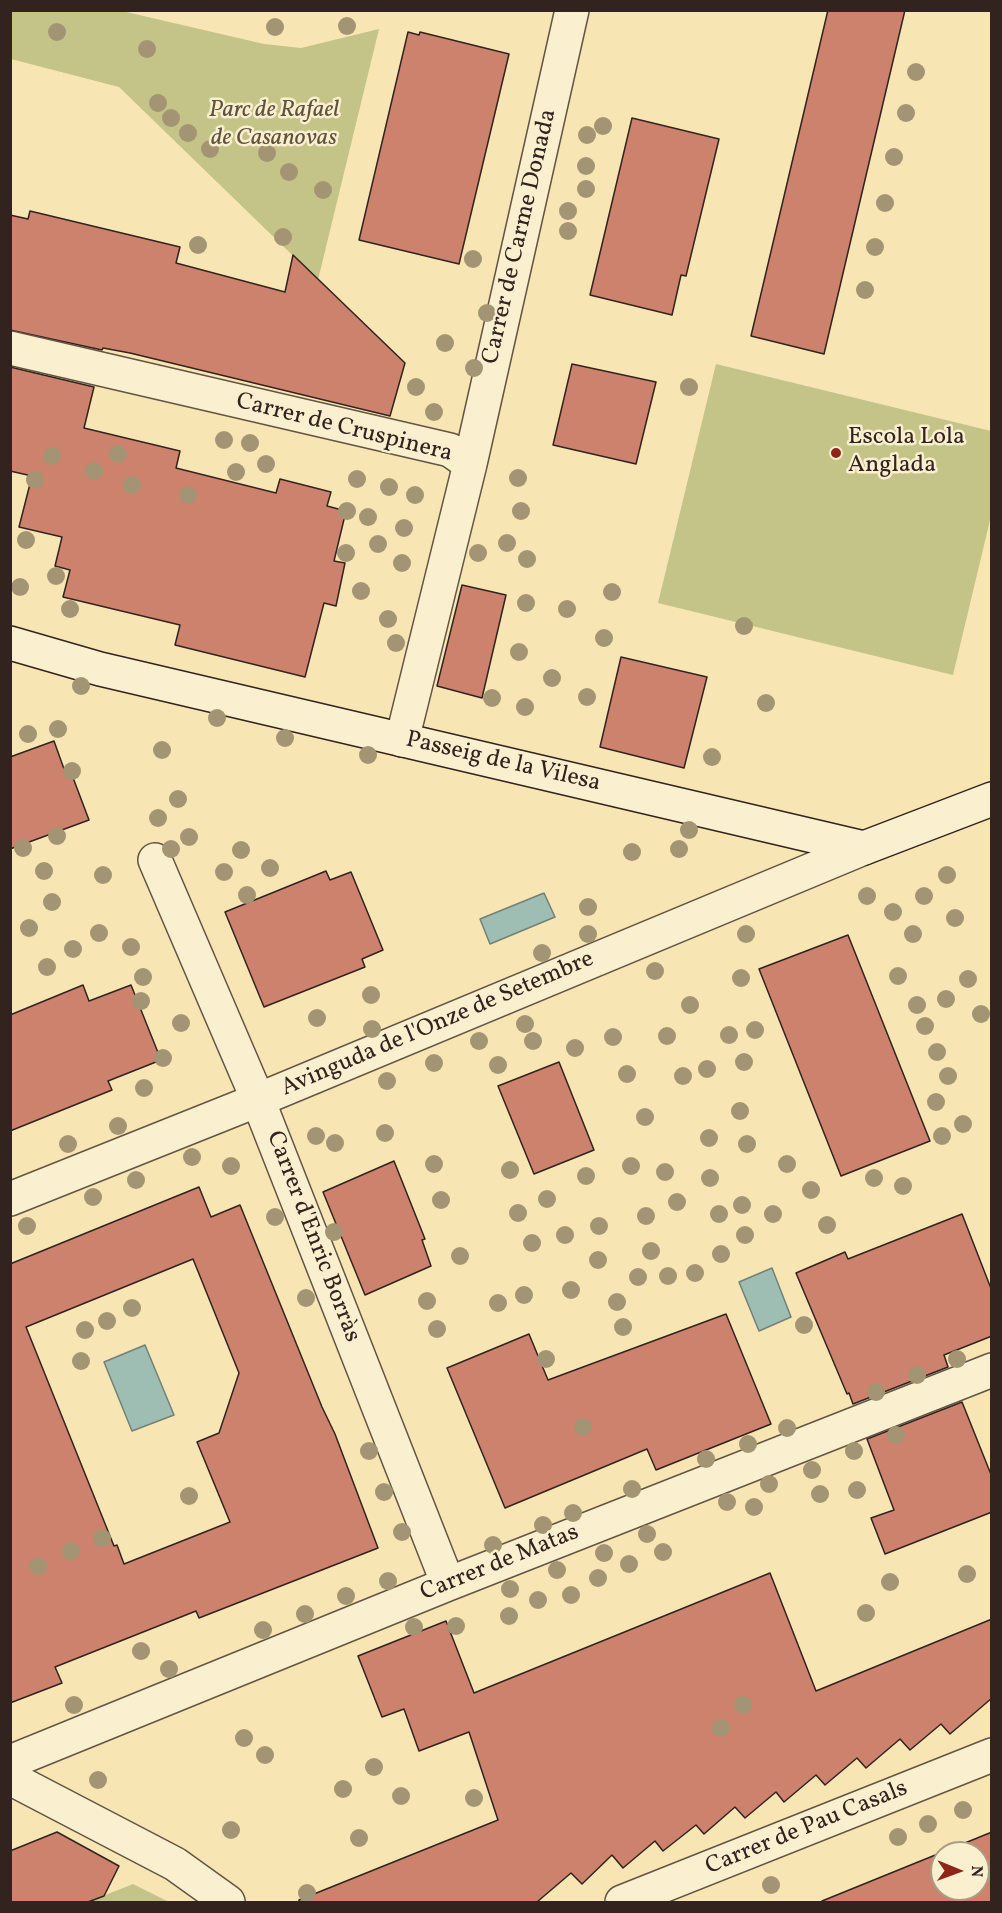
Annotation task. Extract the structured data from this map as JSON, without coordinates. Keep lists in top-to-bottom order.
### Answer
{
  "streets": {
    "street": [
      "Carrer de Carme Donada",
      "Carrer de Cruspinera",
      "Passeig de la Vilesa",
      "Avinguda de l'Onze de Setembre",
      "Carrer d'Enric Borràs",
      "Carrer de Matas",
      "Carrer de Pau Casals"
    ]
  },
  "crossings": [
    ["Carrer de Carme Donada", "Carrer de Cruspinera"],
    ["Carrer de Cruspinera", "Passeig de la Vilesa"],
    ["Passeig de la Vilesa", "Avinguda de l'Onze de Setembre"],
    ["Avinguda de l'Onze de Setembre", "Carrer d'Enric Borràs"],
    ["Carrer d'Enric Borràs", "Carrer de Matas"]
  ],
  "parks": ["Parc de Rafael de Casanovas"],
  "places": ["Escola Lola Anglada"],
  "north": "right"
}
